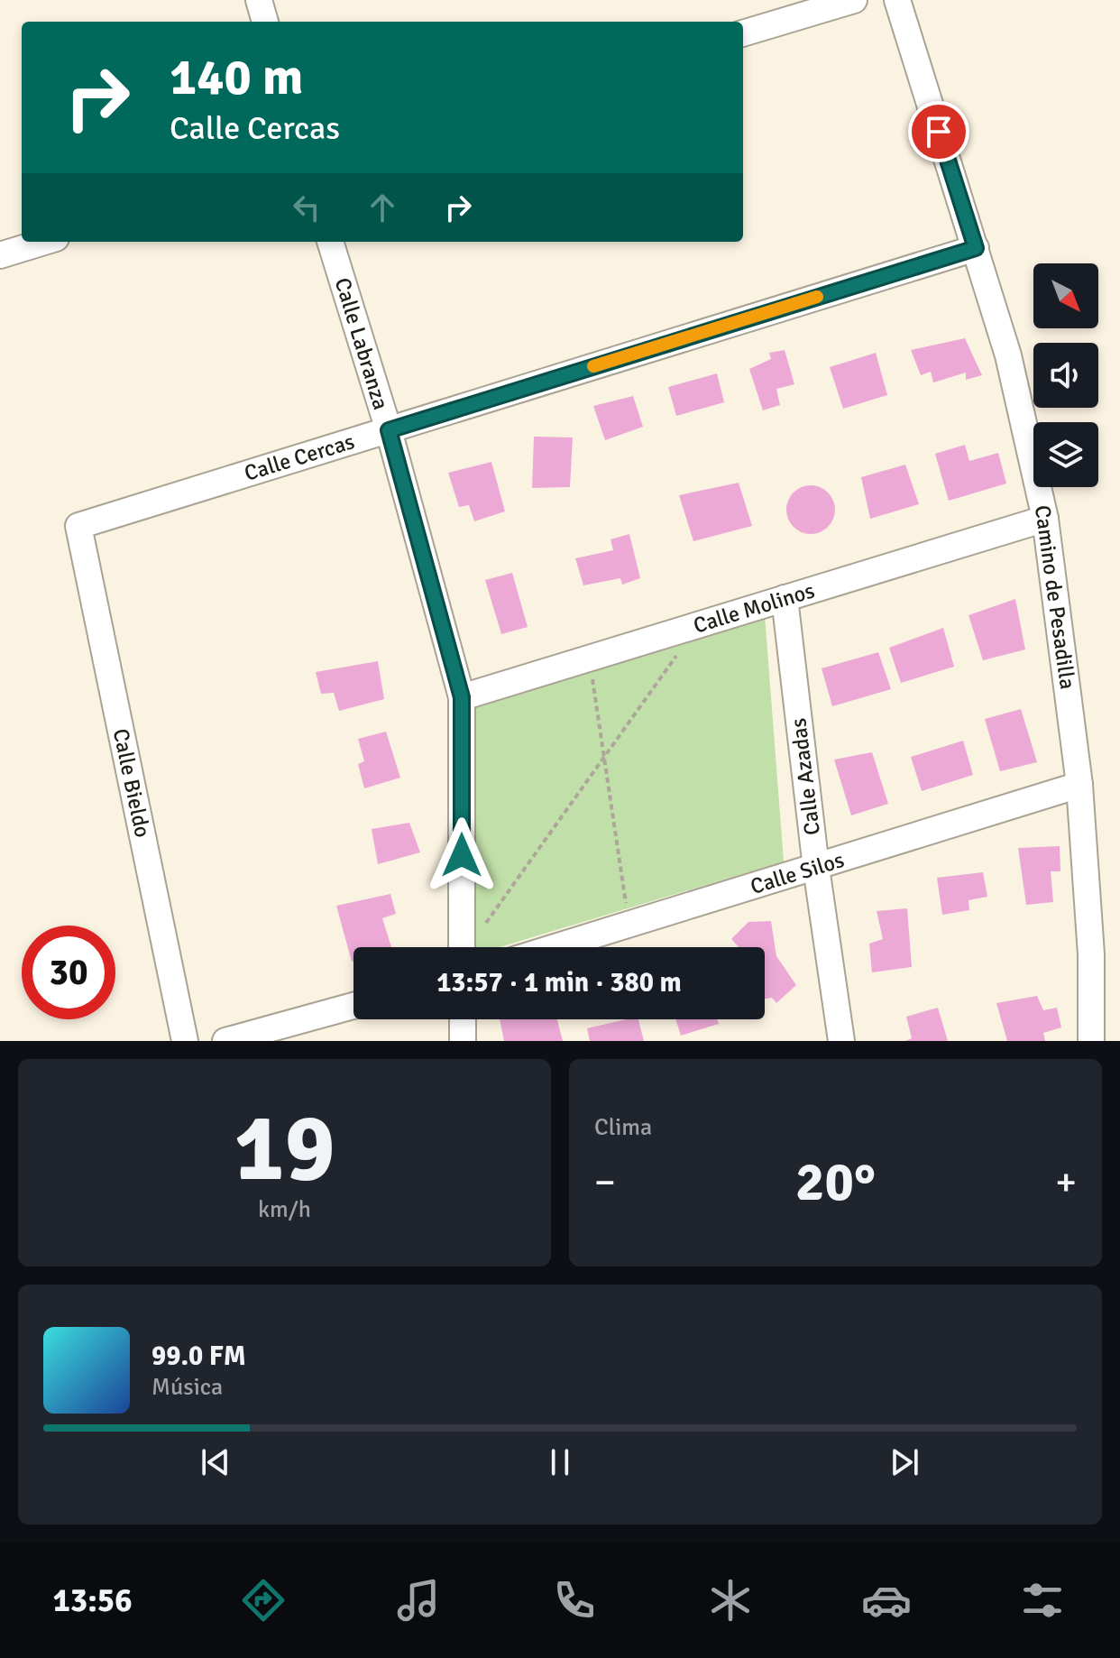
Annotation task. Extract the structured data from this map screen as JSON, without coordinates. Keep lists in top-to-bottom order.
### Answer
{
  "streets": {
    "street": [
      "Calle Labranza",
      "Calle Cercas",
      "Camino de Pesadilla",
      "Calle Molinos",
      "Calle Azadas",
      "Calle Bieldo",
      "Calle Silos"
    ]
  },
  "crossings": [
    ["Calle Labranza", "Calle Cercas"],
    ["Calle Labranza", "Calle Molinos"],
    ["Calle Cercas", "Camino de Pesadilla"],
    ["Calle Cercas", "Calle Bieldo"],
    ["Camino de Pesadilla", "Calle Molinos"],
    ["Camino de Pesadilla", "Calle Silos"],
    ["Calle Molinos", "Calle Azadas"],
    ["Calle Azadas", "Calle Silos"]
  ],
  "north": "bottom right",
  "page": {
    "turn": ["140 m", "Calle Cercas"],
    "limit": "30",
    "trip": "13:57 · 1 min · 380 m",
    "tile": [
      ["19", "km/h"],
      "Clima"
    ],
    "heat": ["−", "20°", "+"],
    "song": ["99.0 FM", "Música"],
    "tabs": "13:56"
  }
}
